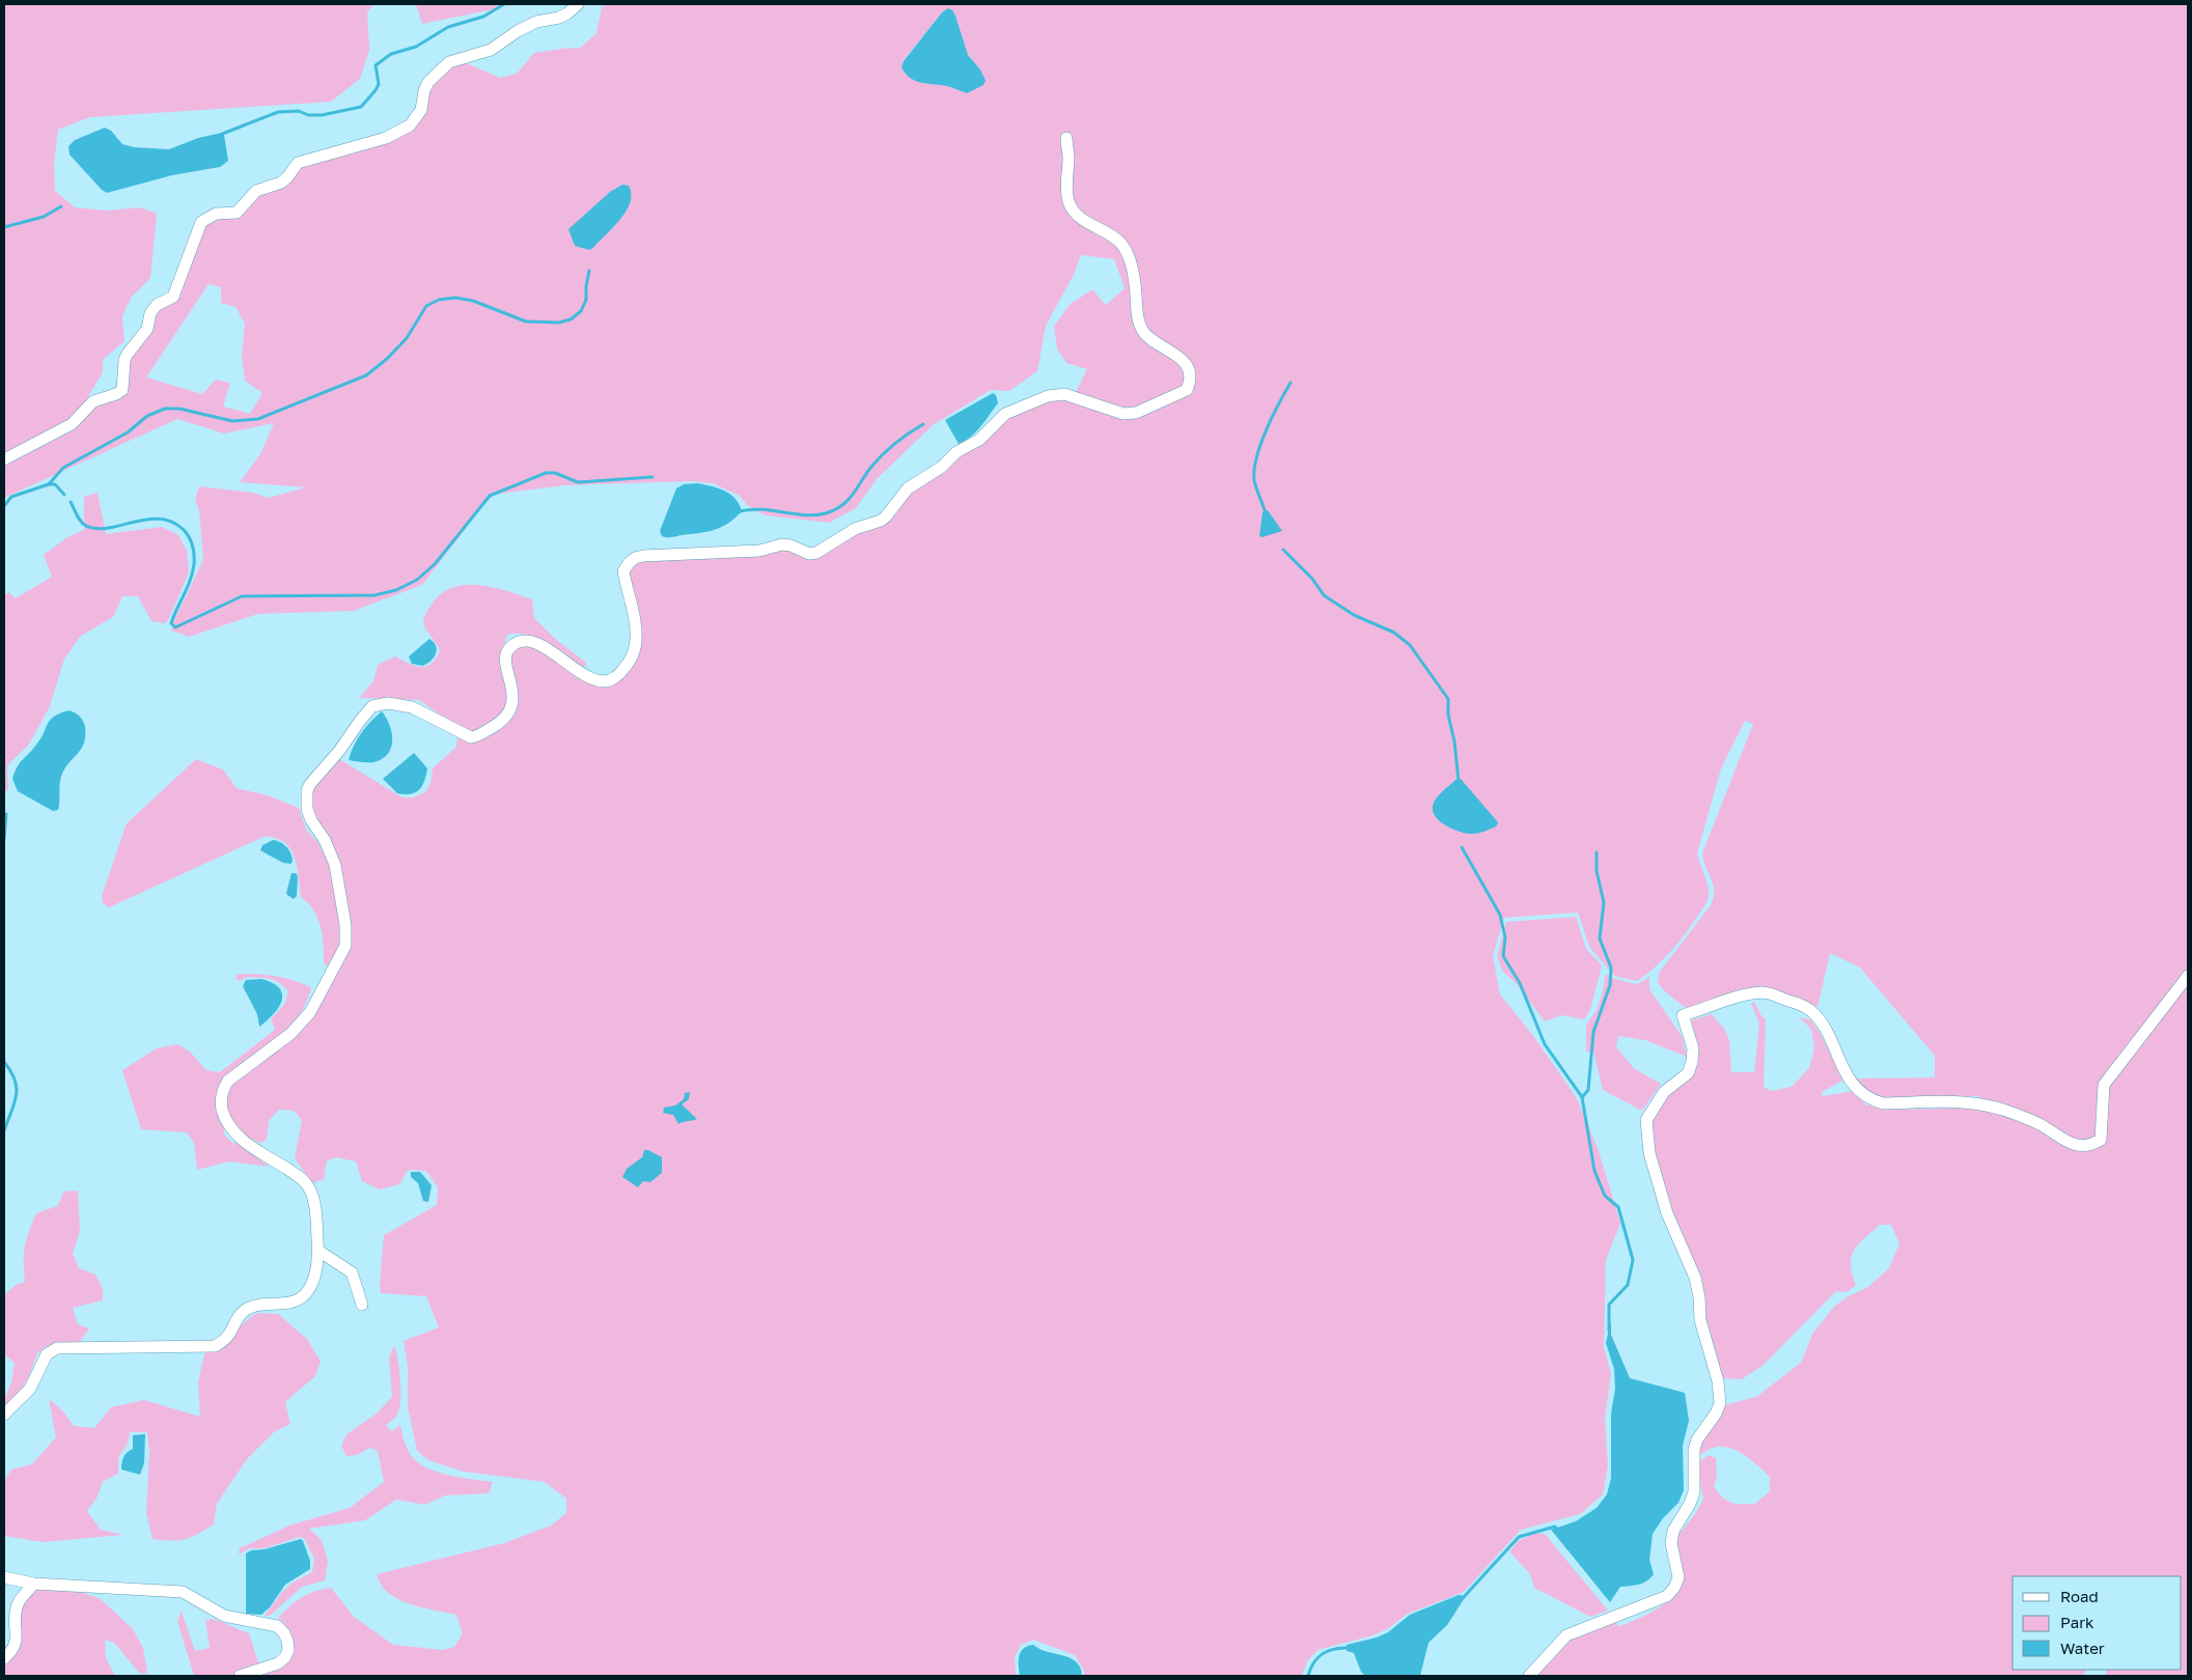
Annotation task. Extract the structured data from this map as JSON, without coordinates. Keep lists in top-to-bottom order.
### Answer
{
  "legend": ["Road", "Park", "Water"]
}
